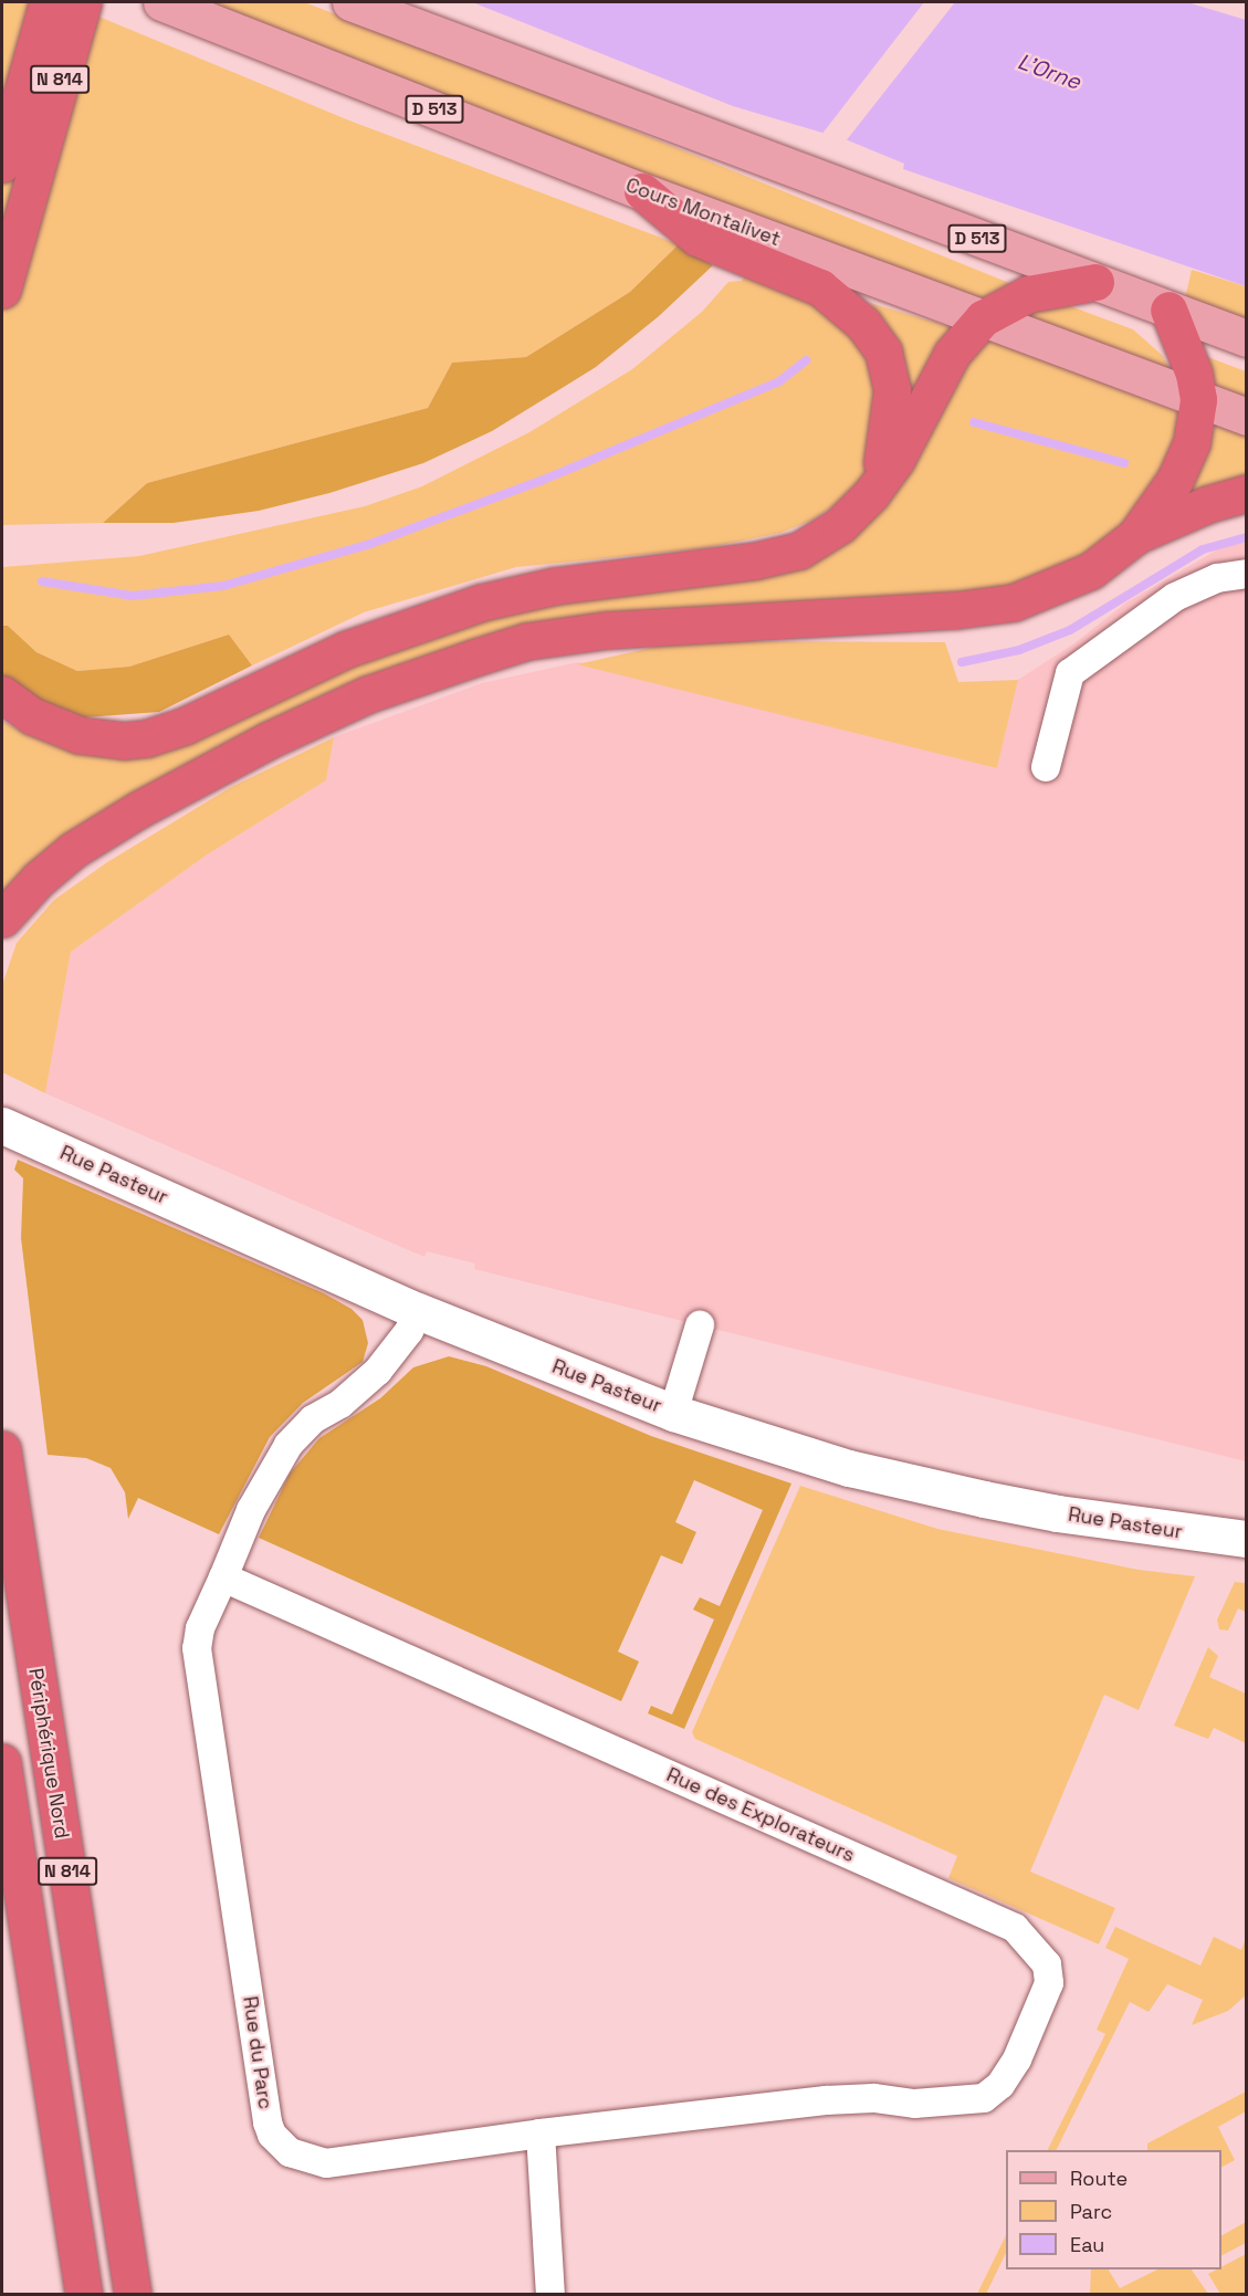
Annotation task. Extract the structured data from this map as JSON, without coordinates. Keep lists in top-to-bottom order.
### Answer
{
  "streets": {
    "highway": ["N 814", "Périphérique Nord"],
    "main road": ["D 513", "Cours Montalivet", "Rue Pasteur"],
    "street": ["Rue des Explorateurs", "Rue du Parc"]
  },
  "crossings": [
    ["Rue des Explorateurs", "Rue du Parc"]
  ],
  "water": ["L'Orne"],
  "legend": ["Route", "Parc", "Eau"]
}
